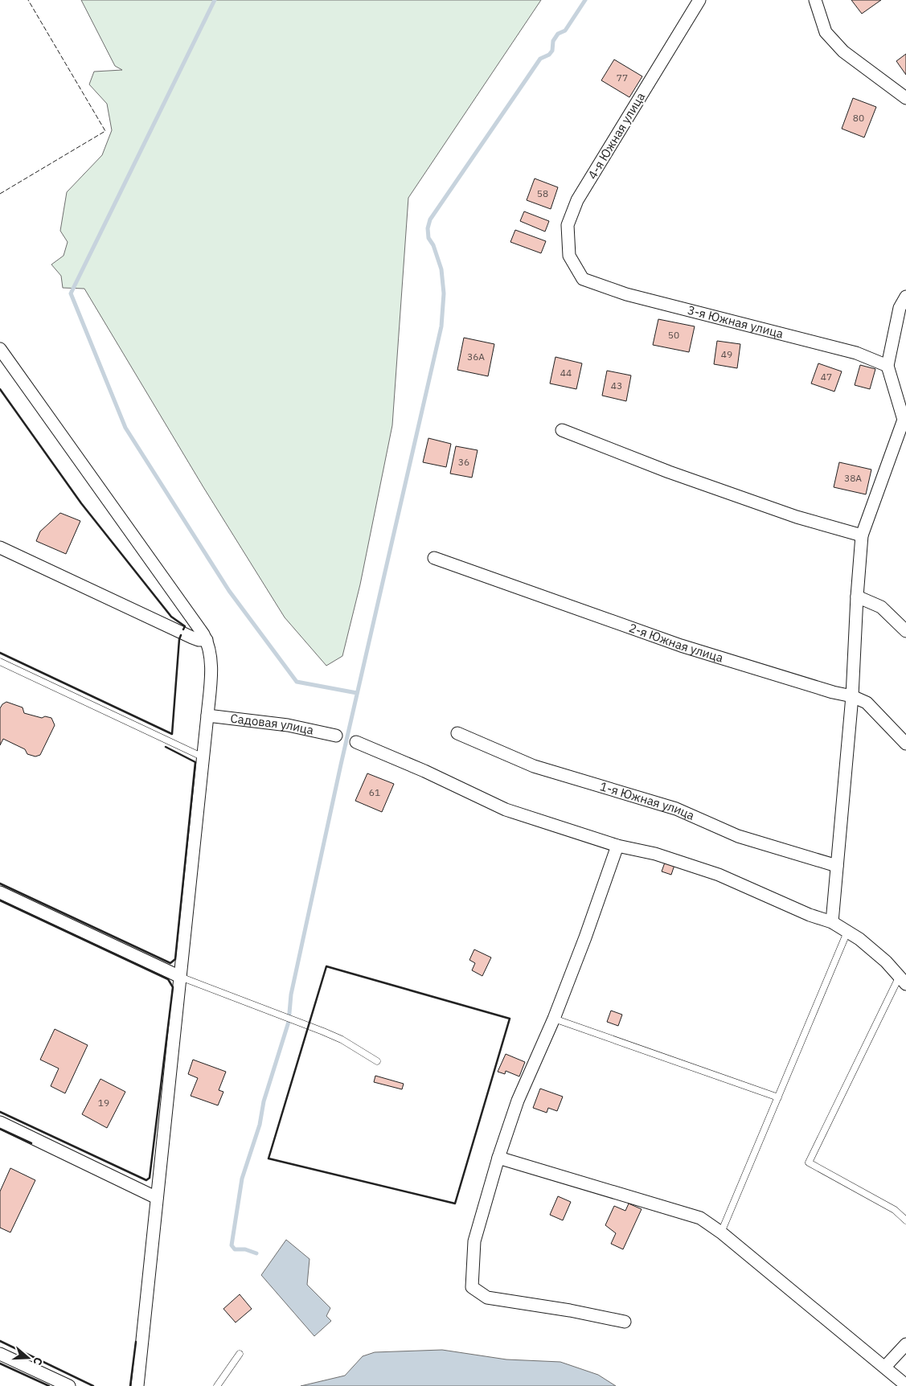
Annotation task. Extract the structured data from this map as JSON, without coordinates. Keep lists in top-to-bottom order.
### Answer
{
  "streets": {
    "street": [
      "4-я Южная улица",
      "3-я Южная улица",
      "2-я Южная улица",
      "Садовая улица",
      "1-я Южная улица"
    ]
  },
  "crossings": [
    ["4-я Южная улица", "3-я Южная улица"]
  ],
  "house_numbers": [
    "77",
    "80",
    "58",
    "50",
    "49",
    "36А",
    "44",
    "47",
    "43",
    "36",
    "38А",
    "61",
    "19"
  ],
  "north": "right"
}
